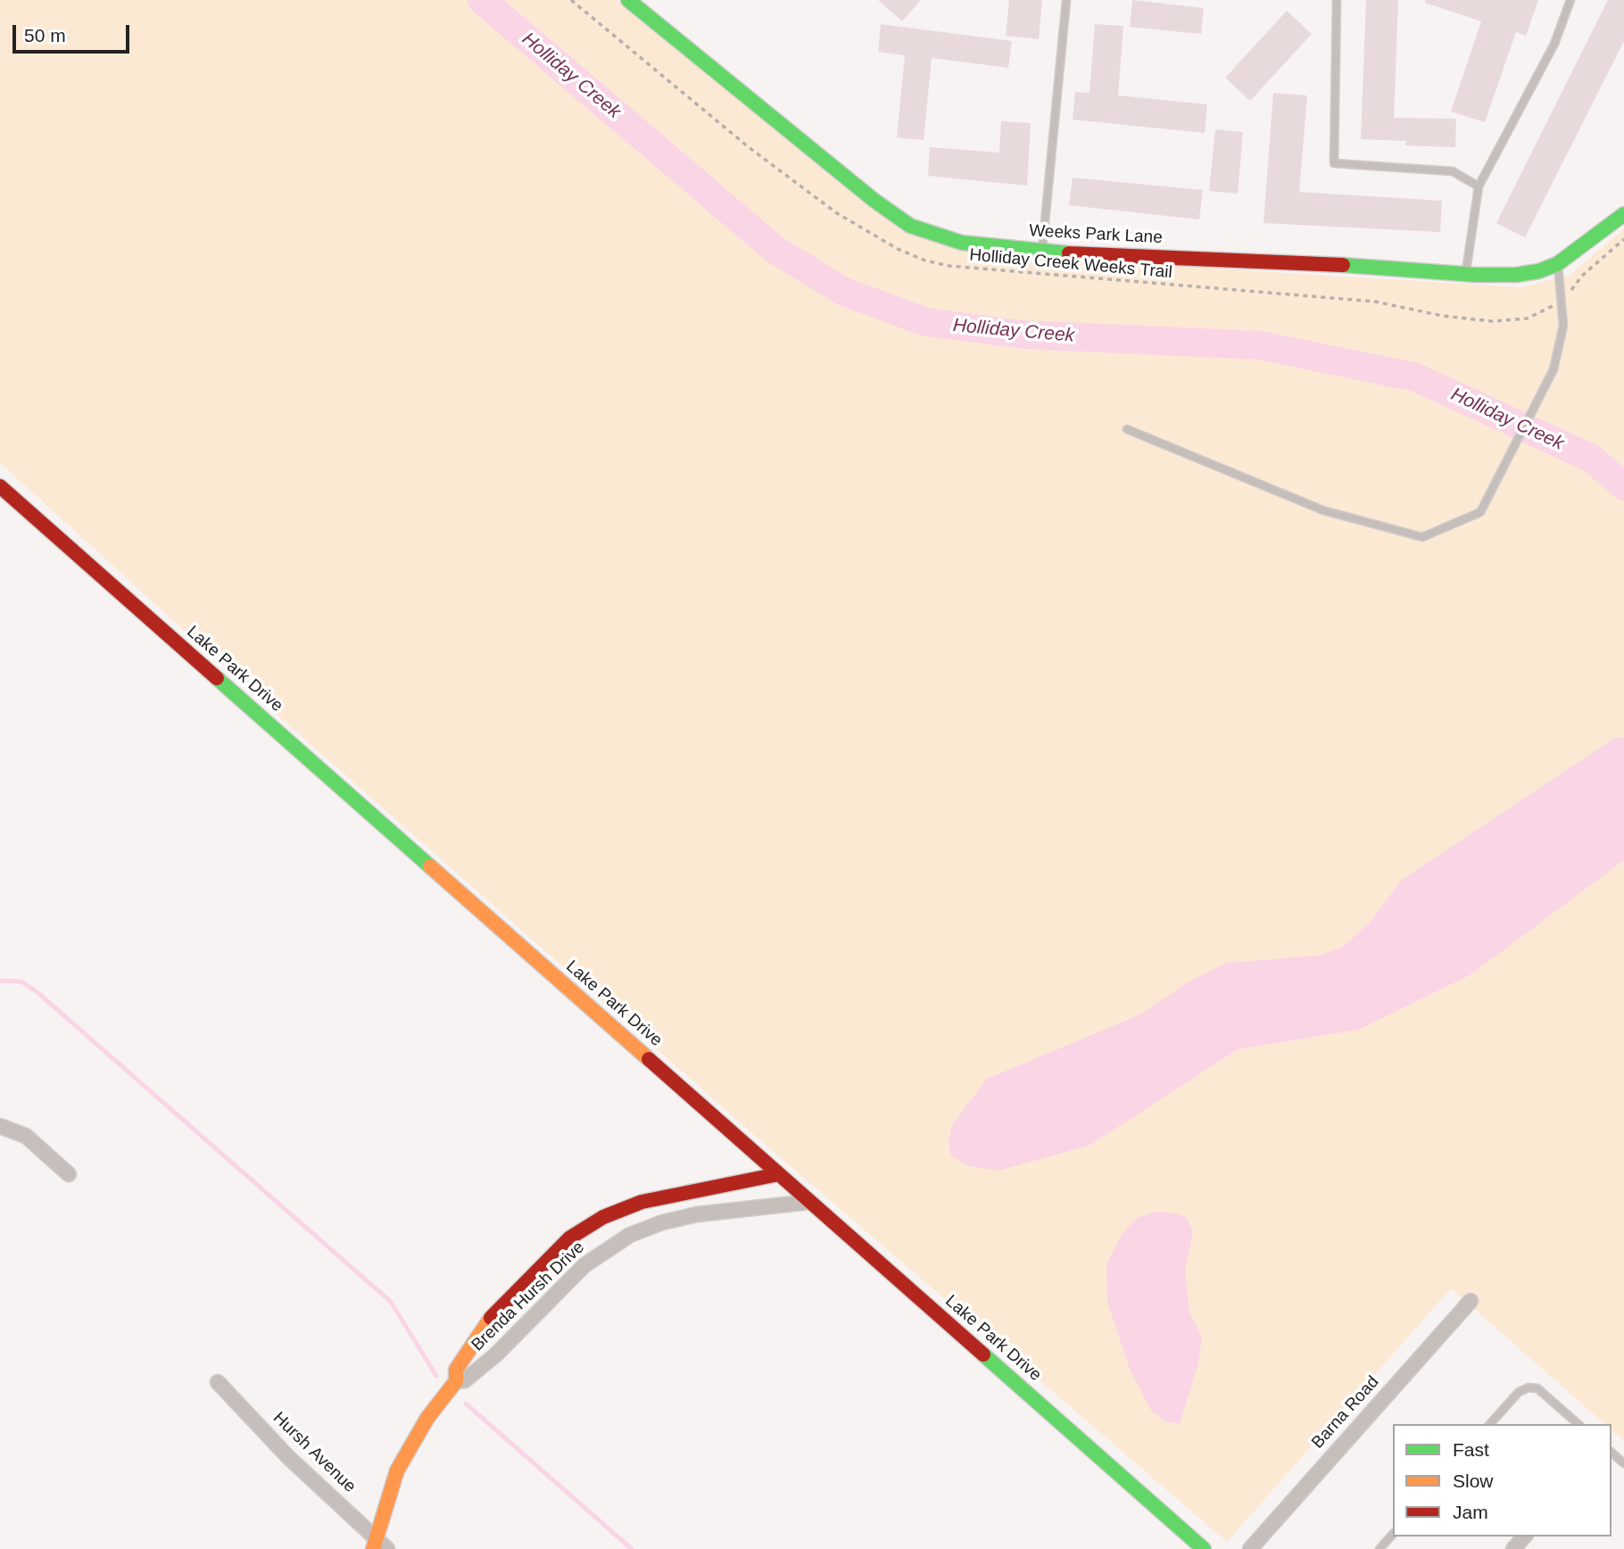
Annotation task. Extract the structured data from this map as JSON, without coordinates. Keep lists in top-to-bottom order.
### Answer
{
  "streets": {
    "street": [
      "Weeks Park Lane",
      "Lake Park Drive",
      "Brenda Hursh Drive",
      "Barna Road",
      "Hursh Avenue"
    ],
    "path": ["Holliday Creek Weeks Trail"]
  },
  "crossings": [
    ["Lake Park Drive", "Brenda Hursh Drive"],
    ["Brenda Hursh Drive", "Hursh Avenue"]
  ],
  "water": ["Holliday Creek"],
  "legend": ["Fast", "Slow", "Jam"],
  "scale_bar": "50 m"
}
